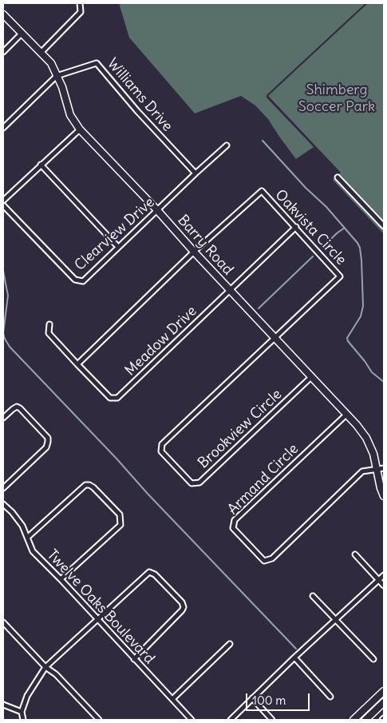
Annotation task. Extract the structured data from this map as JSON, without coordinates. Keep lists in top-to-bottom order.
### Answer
{
  "streets": {
    "street": [
      "Williams Drive",
      "Oakvista Circle",
      "Clearview Drive",
      "Barry Road",
      "Meadow Drive",
      "Brookview Circle",
      "Armand Circle",
      "Twelve Oaks Boulevard"
    ]
  },
  "crossings": [
    ["Williams Drive", "Clearview Drive"],
    ["Williams Drive", "Barry Road"],
    ["Oakvista Circle", "Barry Road"],
    ["Oakvista Circle", "Meadow Drive"],
    ["Oakvista Circle", "Brookview Circle"],
    ["Clearview Drive", "Barry Road"],
    ["Barry Road", "Meadow Drive"],
    ["Barry Road", "Brookview Circle"],
    ["Barry Road", "Armand Circle"]
  ],
  "parks": ["Shimberg Soccer Park"],
  "scale_bar": "100 m"
}
